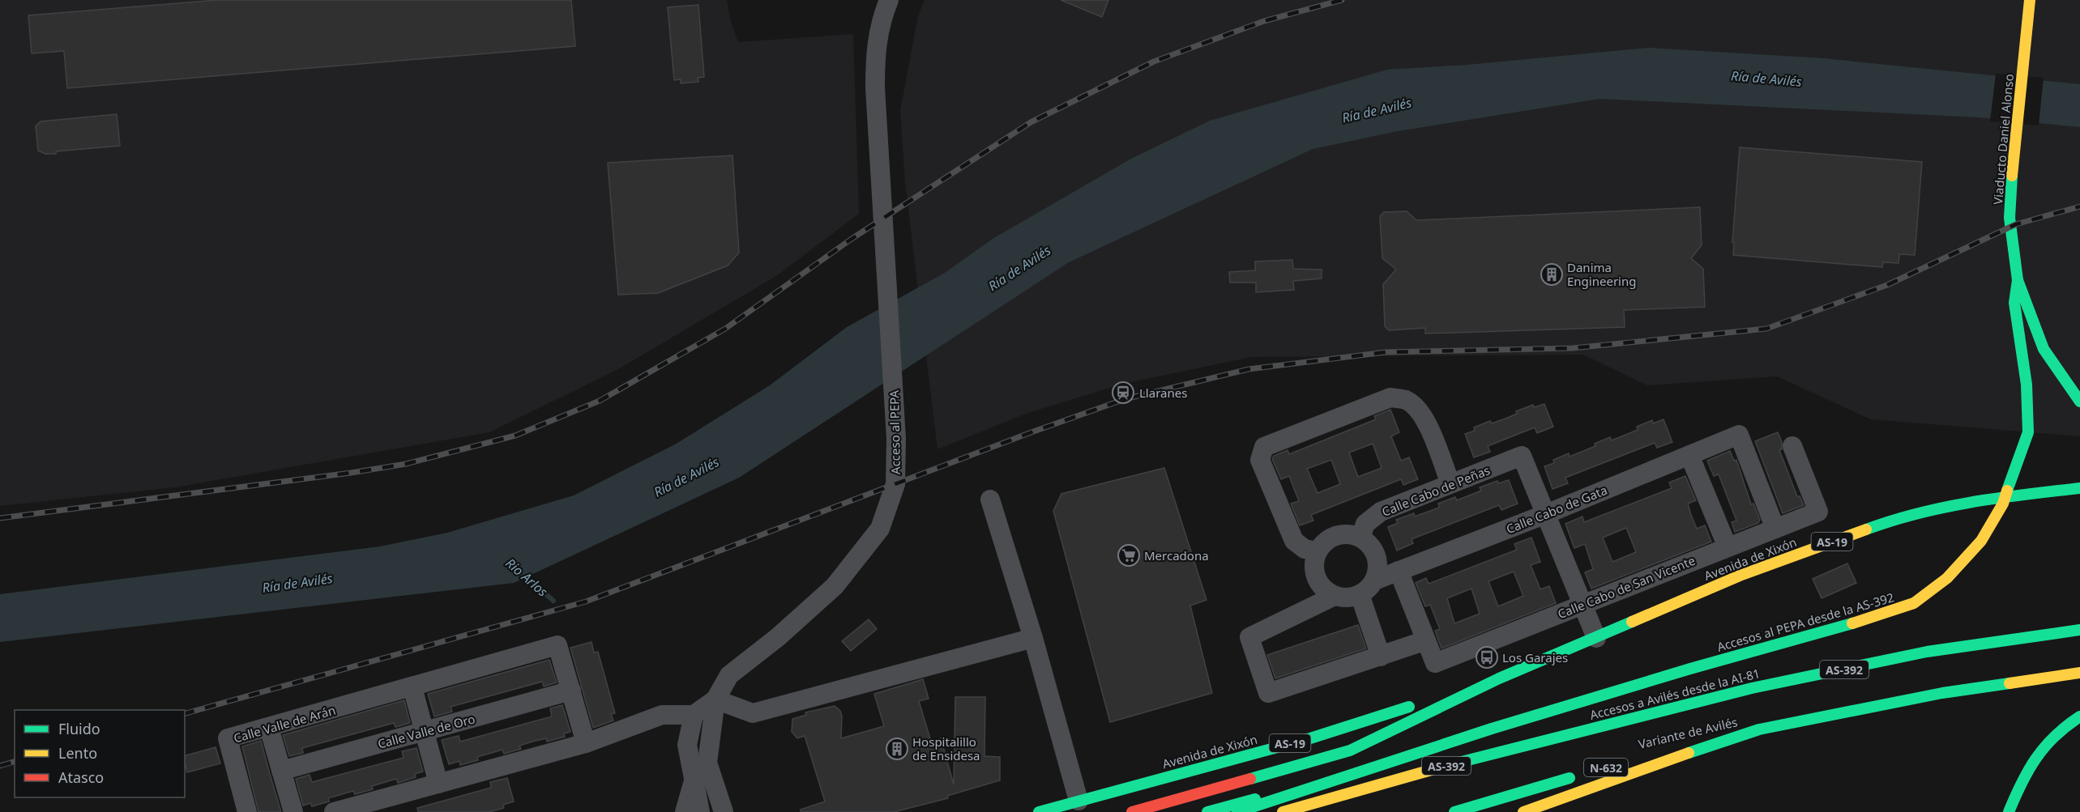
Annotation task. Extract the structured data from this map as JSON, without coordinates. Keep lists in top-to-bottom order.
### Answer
{
  "streets": {
    "main road": [
      "Viaducto Daniel Alonso",
      "AS-19",
      "Avenida de Xixón",
      "Accesos al PEPA desde la AS-392",
      "AS-392",
      "Accesos a Avilés desde la AI-81",
      "Variante de Avilés",
      "N-632"
    ],
    "street": [
      "Acceso al PEPA",
      "Calle Cabo de Peñas",
      "Calle Cabo de Gata",
      "Calle Cabo de San Vicente",
      "Calle Valle de Arán",
      "Calle Valle de Oro"
    ]
  },
  "crossings": [
    ["Viaducto Daniel Alonso", "Accesos al PEPA desde la AS-392"],
    ["Calle Cabo de Peñas", "Calle Cabo de Gata"],
    ["Calle Cabo de Gata", "Calle Cabo de San Vicente"],
    ["Calle Valle de Arán", "Calle Valle de Oro"]
  ],
  "water": ["Ría de Avilés", "Rio Arlos"],
  "places": {
    "building": ["Danima Engineering", "Hospitalillo de Ensidesa"],
    "station": ["Llaranes"],
    "supermarket": ["Mercadona"],
    "bus stop": ["Los Garajes"]
  },
  "legend": ["Fluido", "Lento", "Atasco"]
}
